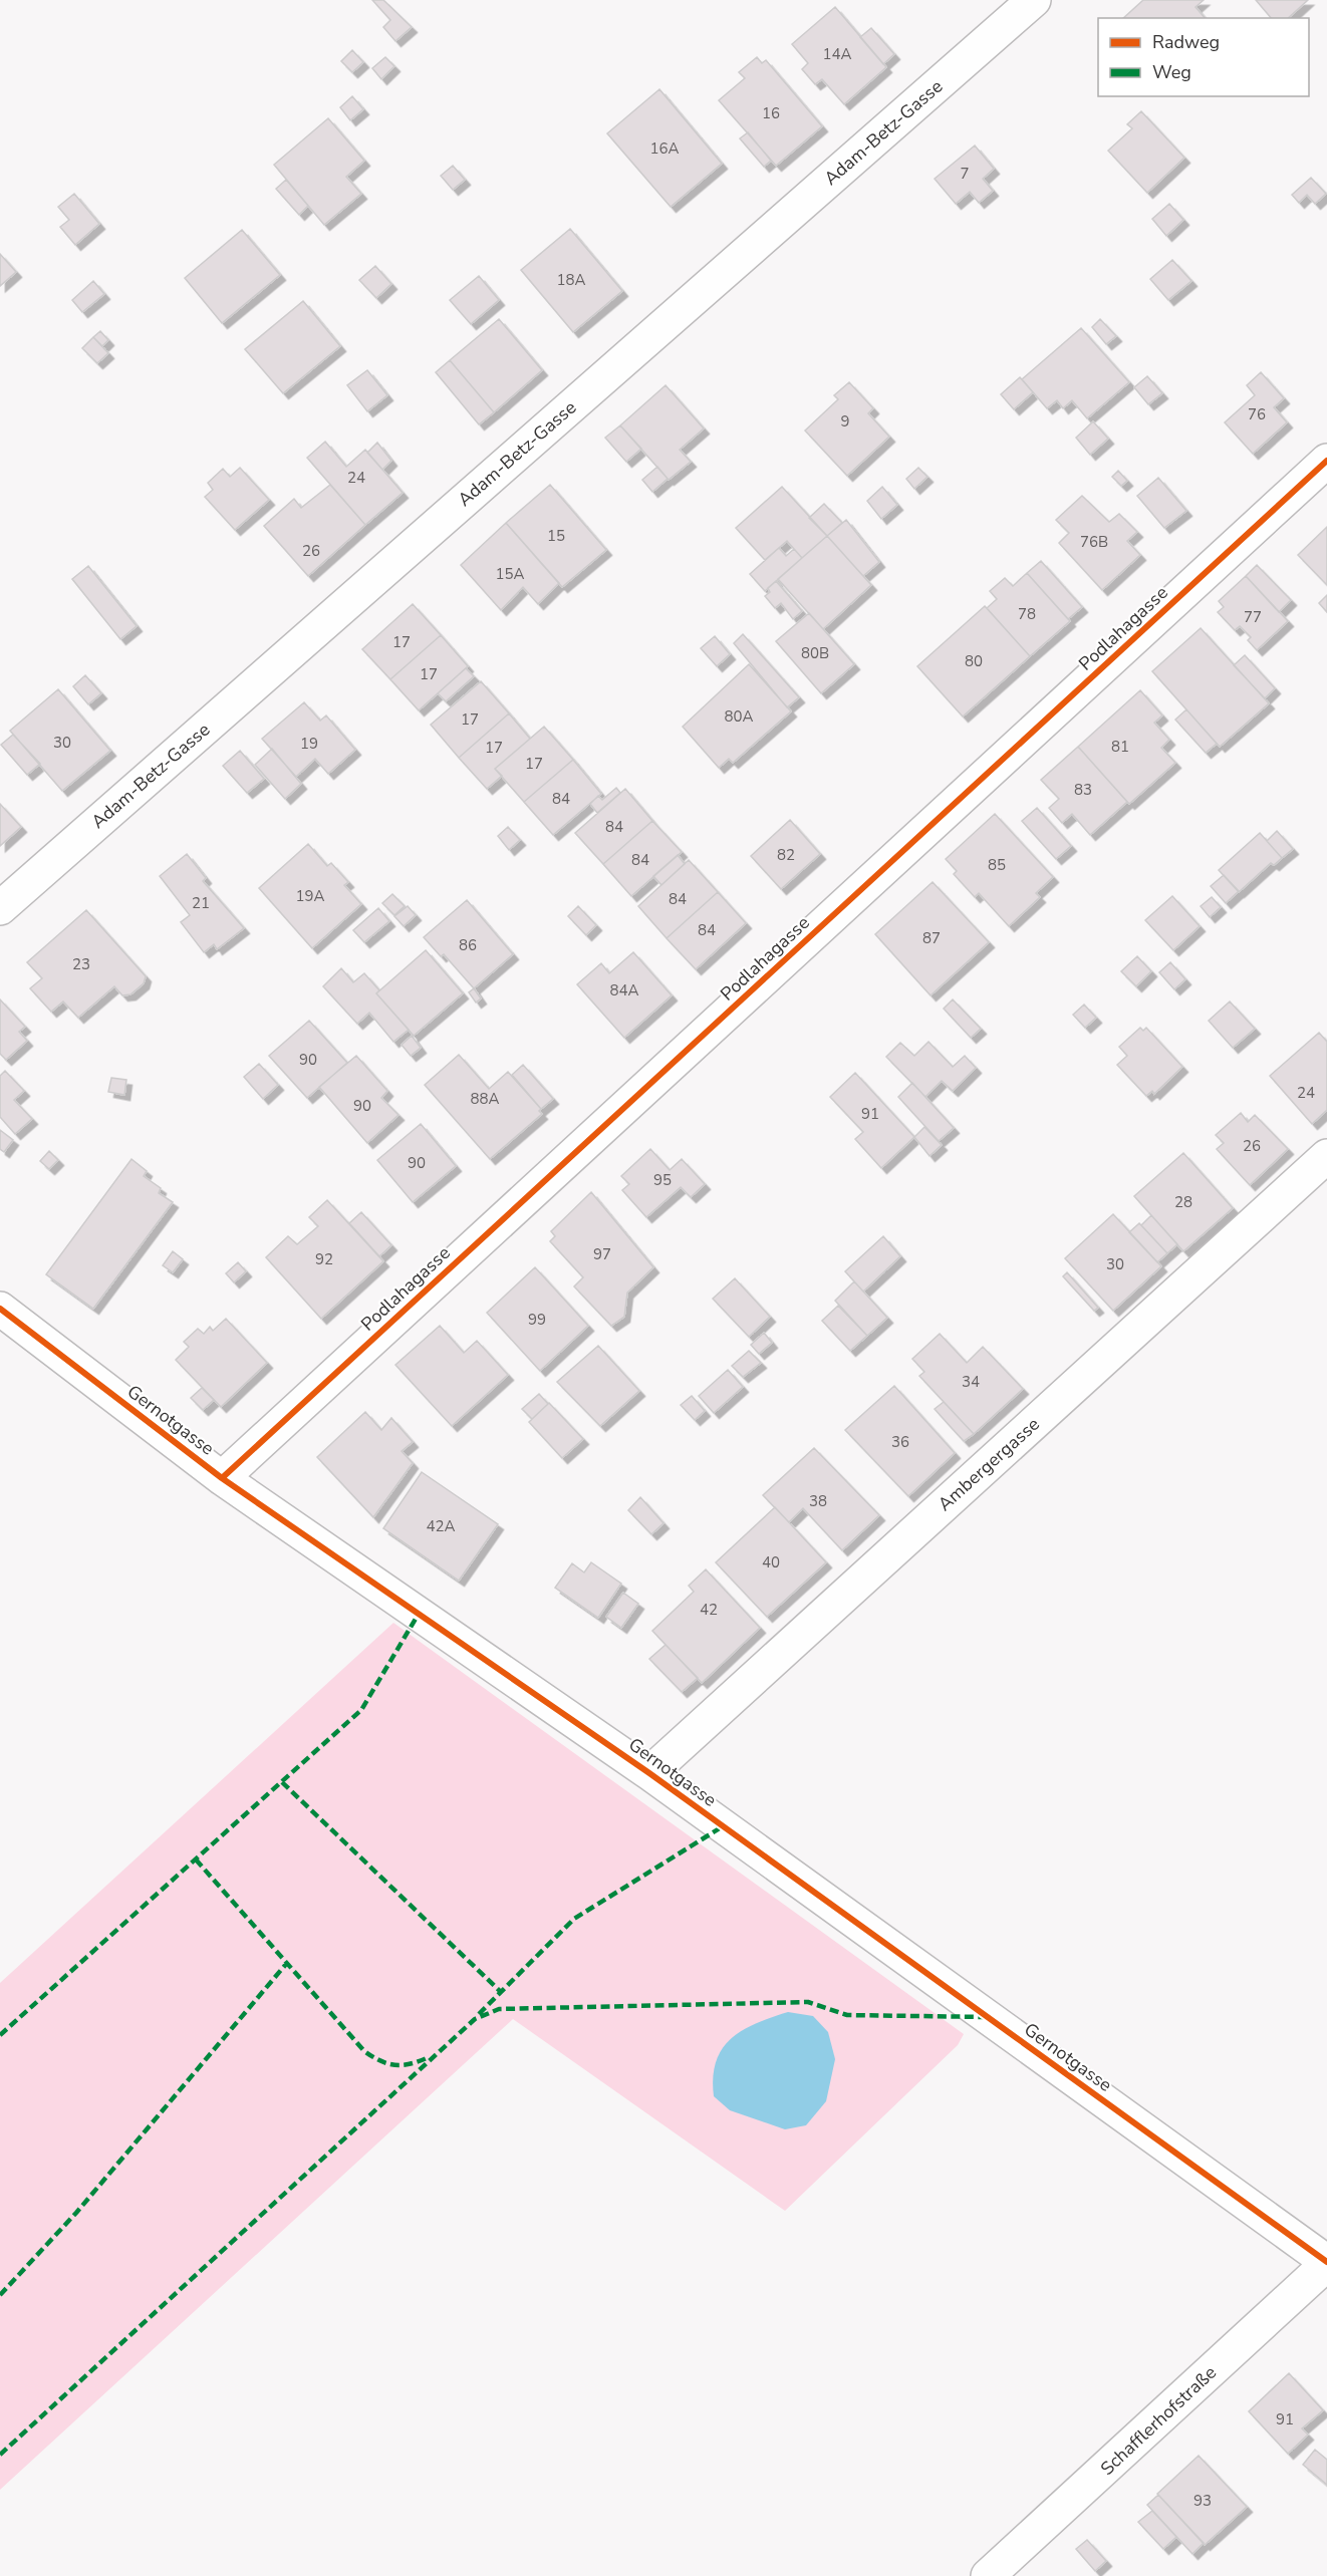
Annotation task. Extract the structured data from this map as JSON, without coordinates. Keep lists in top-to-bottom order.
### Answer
{
  "streets": {
    "street": [
      "Adam-Betz-Gasse",
      "Podlahagasse",
      "Gernotgasse",
      "Ambergergasse",
      "Schafflerhofstraße"
    ]
  },
  "crossings": [
    ["Podlahagasse", "Gernotgasse"],
    ["Gernotgasse", "Ambergergasse"],
    ["Gernotgasse", "Schafflerhofstraße"]
  ],
  "house_numbers": [
    "14A",
    "16",
    "16A",
    "7",
    "18A",
    "76",
    "9",
    "24",
    "15",
    "76B",
    "26",
    "15A",
    "78",
    "77",
    "17",
    "80B",
    "80",
    "17",
    "80A",
    "17",
    "30",
    "19",
    "81",
    "17",
    "17",
    "83",
    "84",
    "84",
    "82",
    "84",
    "85",
    "19A",
    "84",
    "21",
    "84",
    "87",
    "86",
    "23",
    "84A",
    "90",
    "24",
    "88A",
    "90",
    "91",
    "26",
    "90",
    "95",
    "28",
    "97",
    "92",
    "30",
    "99",
    "34",
    "36",
    "38",
    "42A",
    "40",
    "42",
    "91",
    "93"
  ],
  "legend": ["Radweg", "Weg"]
}
